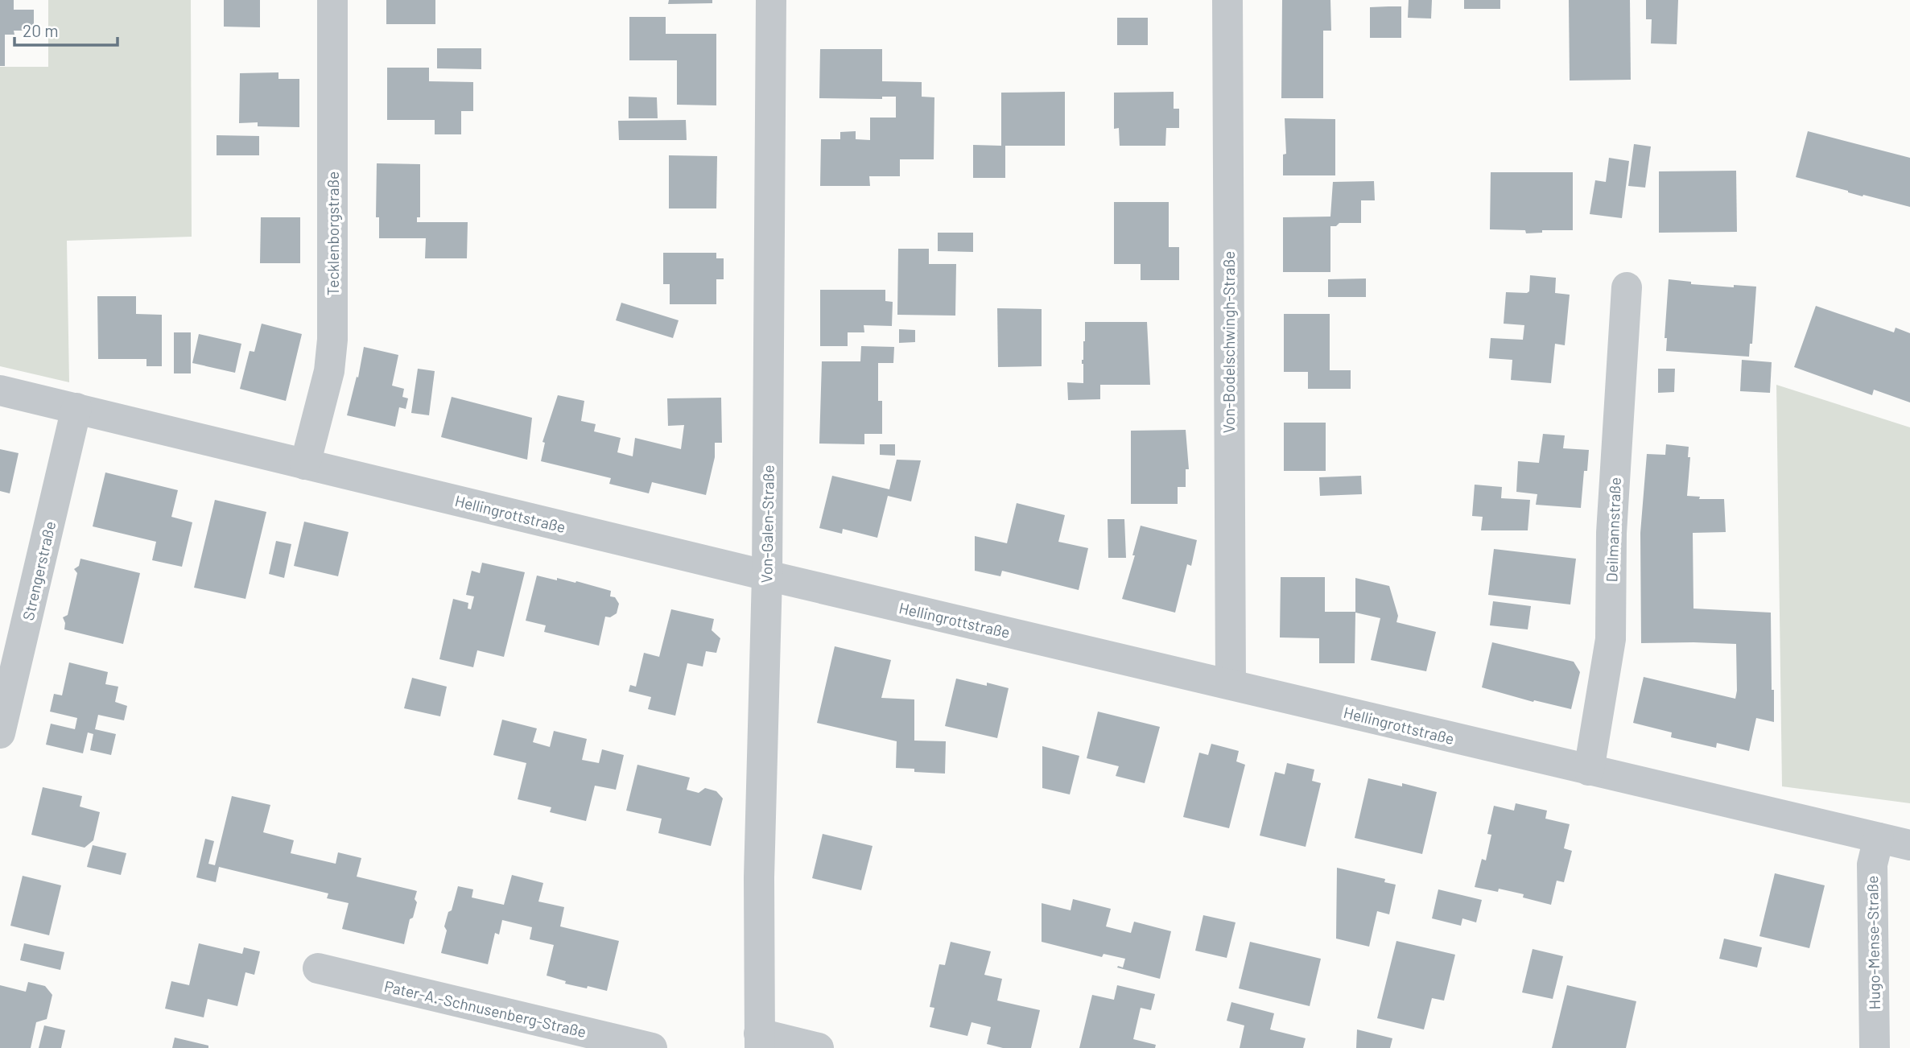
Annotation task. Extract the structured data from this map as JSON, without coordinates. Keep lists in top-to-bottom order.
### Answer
{
  "streets": {
    "street": [
      "Tecklenborgstraße",
      "Von-Bodelschwingh-Straße",
      "Hellingrottstraße",
      "Von-Galen-Straße",
      "Deilmannstraße",
      "Strengerstraße",
      "Hugo-Mense-Straße",
      "Pater-A.-Schnusenberg-Straße"
    ]
  },
  "crossings": [
    ["Tecklenborgstraße", "Hellingrottstraße"],
    ["Von-Bodelschwingh-Straße", "Hellingrottstraße"],
    ["Hellingrottstraße", "Von-Galen-Straße"],
    ["Hellingrottstraße", "Deilmannstraße"],
    ["Hellingrottstraße", "Strengerstraße"],
    ["Hellingrottstraße", "Hugo-Mense-Straße"]
  ],
  "scale_bar": "20 m"
}
